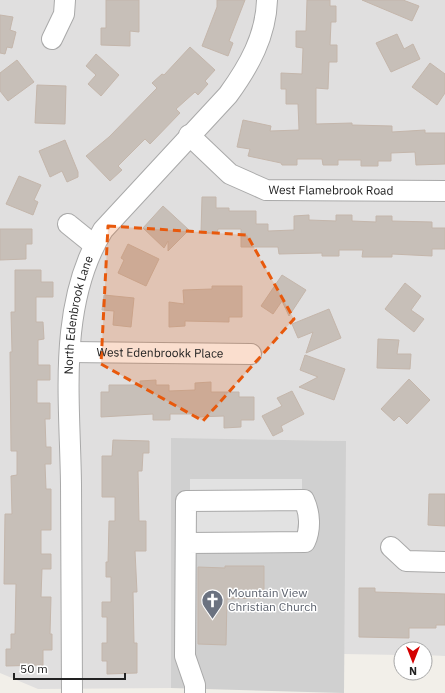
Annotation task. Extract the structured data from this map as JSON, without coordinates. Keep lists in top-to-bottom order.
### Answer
{
  "streets": {
    "street": ["West Flamebrook Road", "North Edenbrook Lane", "West Edenbrookk Place"]
  },
  "crossings": [
    ["West Flamebrook Road", "North Edenbrook Lane"],
    ["North Edenbrook Lane", "West Edenbrookk Place"]
  ],
  "places": {
    "church": ["Mountain View Christian Church"]
  },
  "scale_bar": "50 m",
  "north": "bottom"
}
